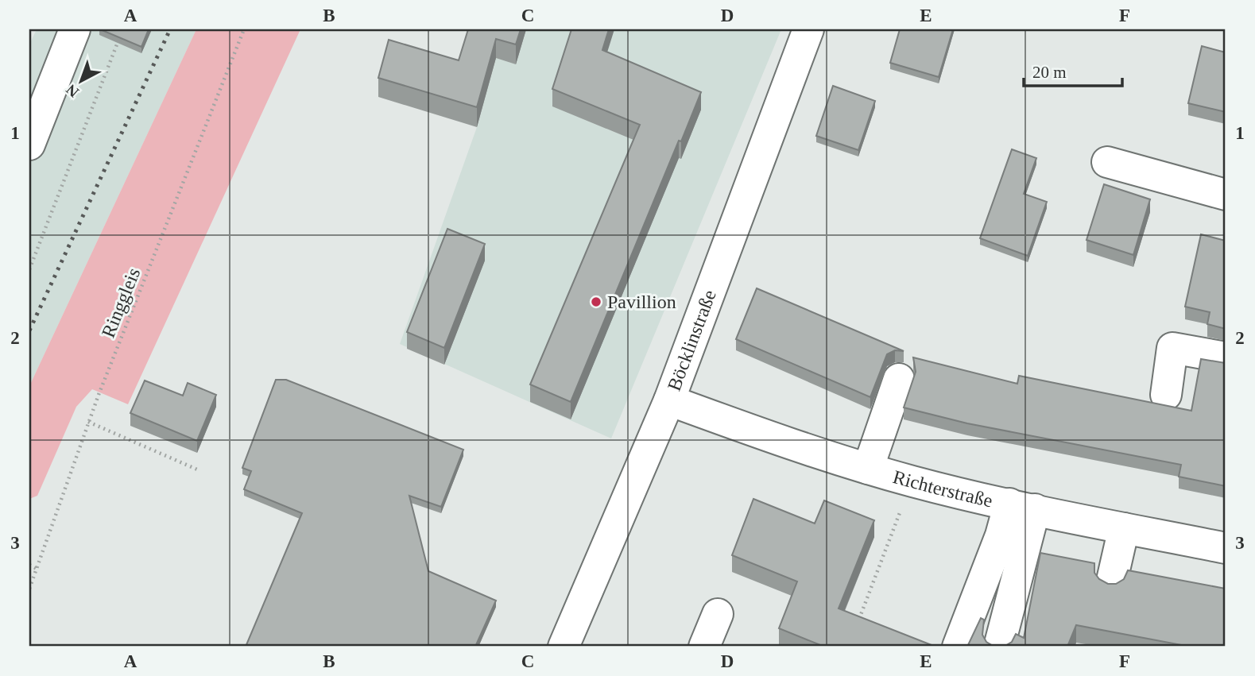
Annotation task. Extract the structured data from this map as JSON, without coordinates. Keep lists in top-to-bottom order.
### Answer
{
  "streets": {
    "street": ["Böcklinstraße", "Richterstraße"],
    "path": ["Ringgleis"]
  },
  "crossings": [
    ["Böcklinstraße", "Richterstraße"]
  ],
  "places": ["Pavillion"],
  "scale_bar": "20 m",
  "north": "bottom left",
  "grid": {
    "columns": [
      "A",
      "B",
      "C",
      "D",
      "E",
      "F"
    ],
    "rows": ["1", "2", "3"]
  }
}
